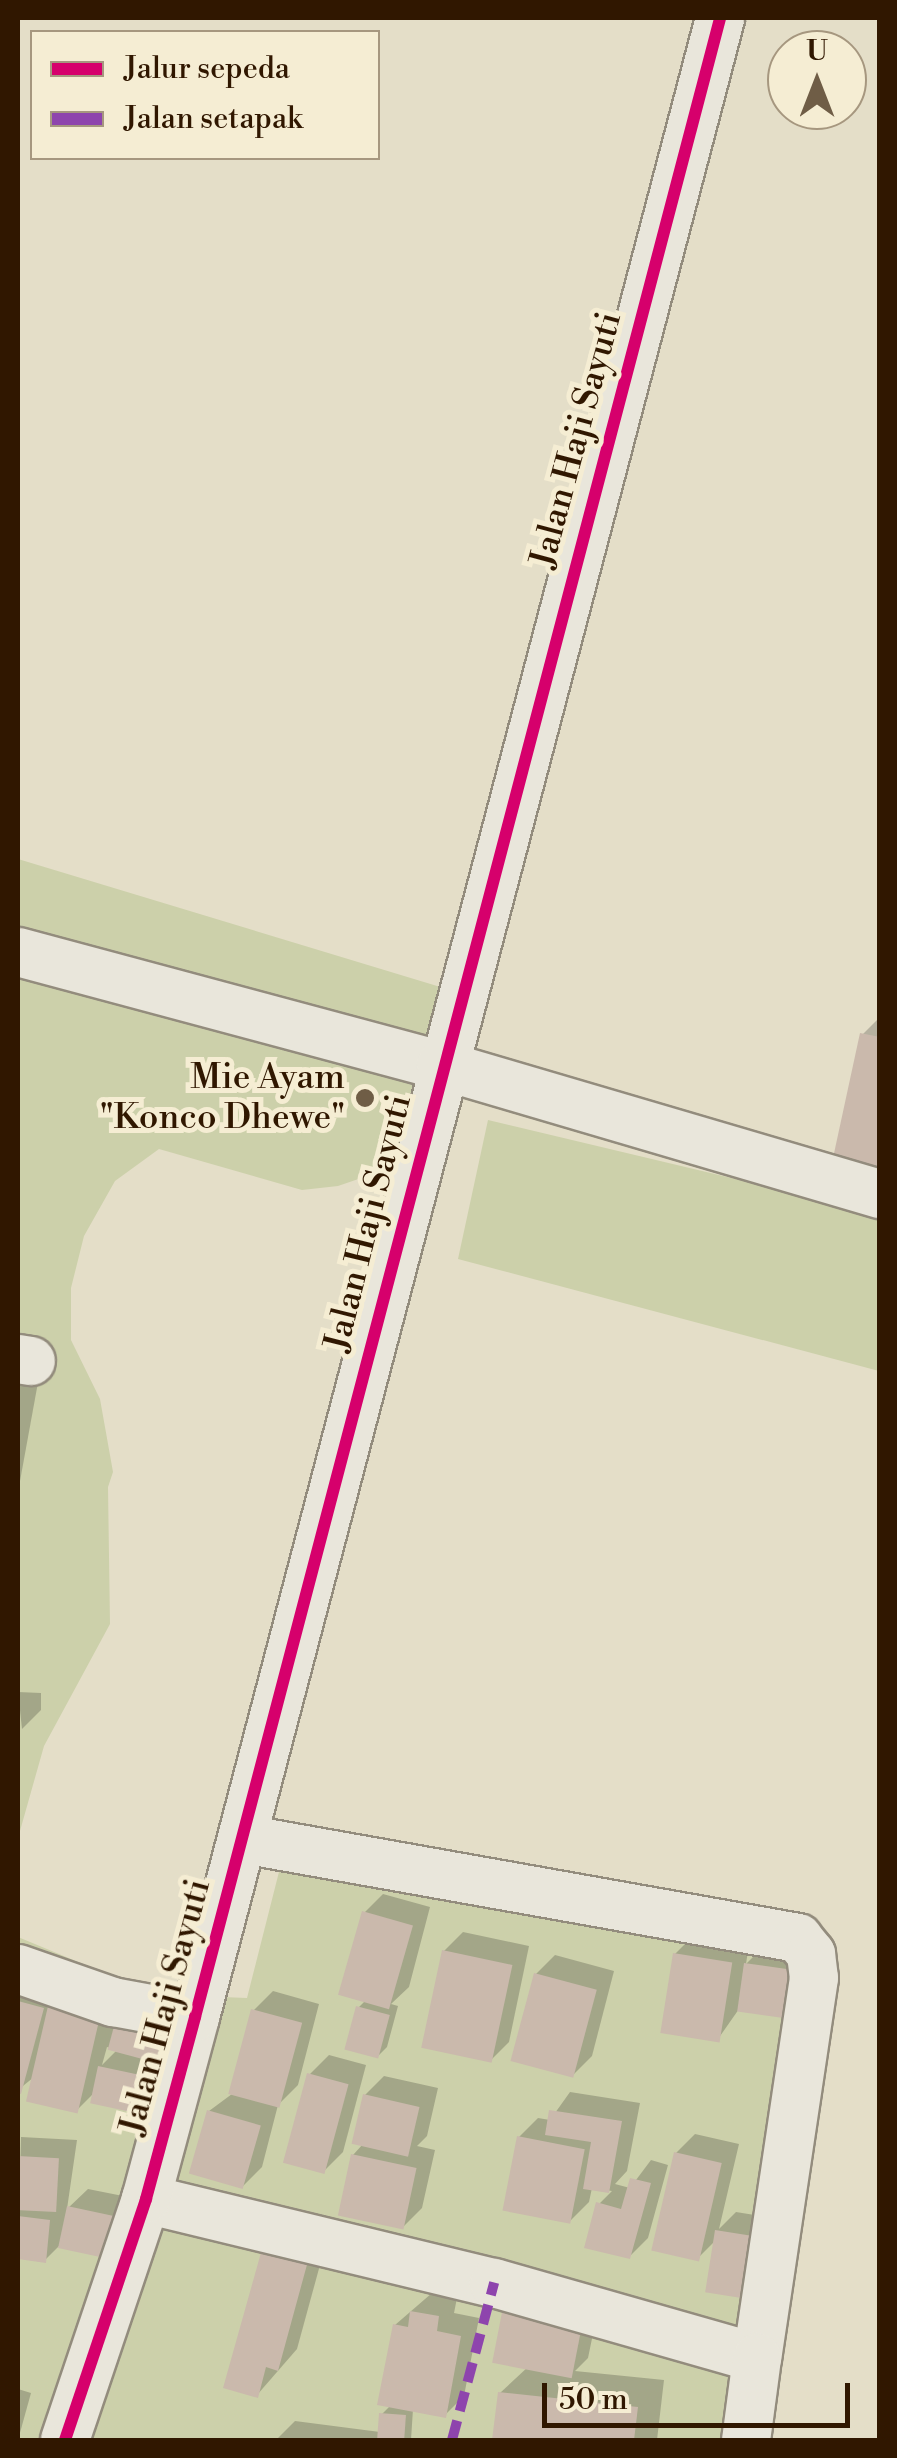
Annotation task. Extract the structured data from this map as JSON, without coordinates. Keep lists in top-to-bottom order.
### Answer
{
  "streets": {
    "street": ["Jalan Haji Sayuti"]
  },
  "places": ["Mie Ayam \"Konco Dhewe\""],
  "legend": ["Jalur sepeda", "Jalan setapak"],
  "scale_bar": "50 m",
  "north": "top"
}
